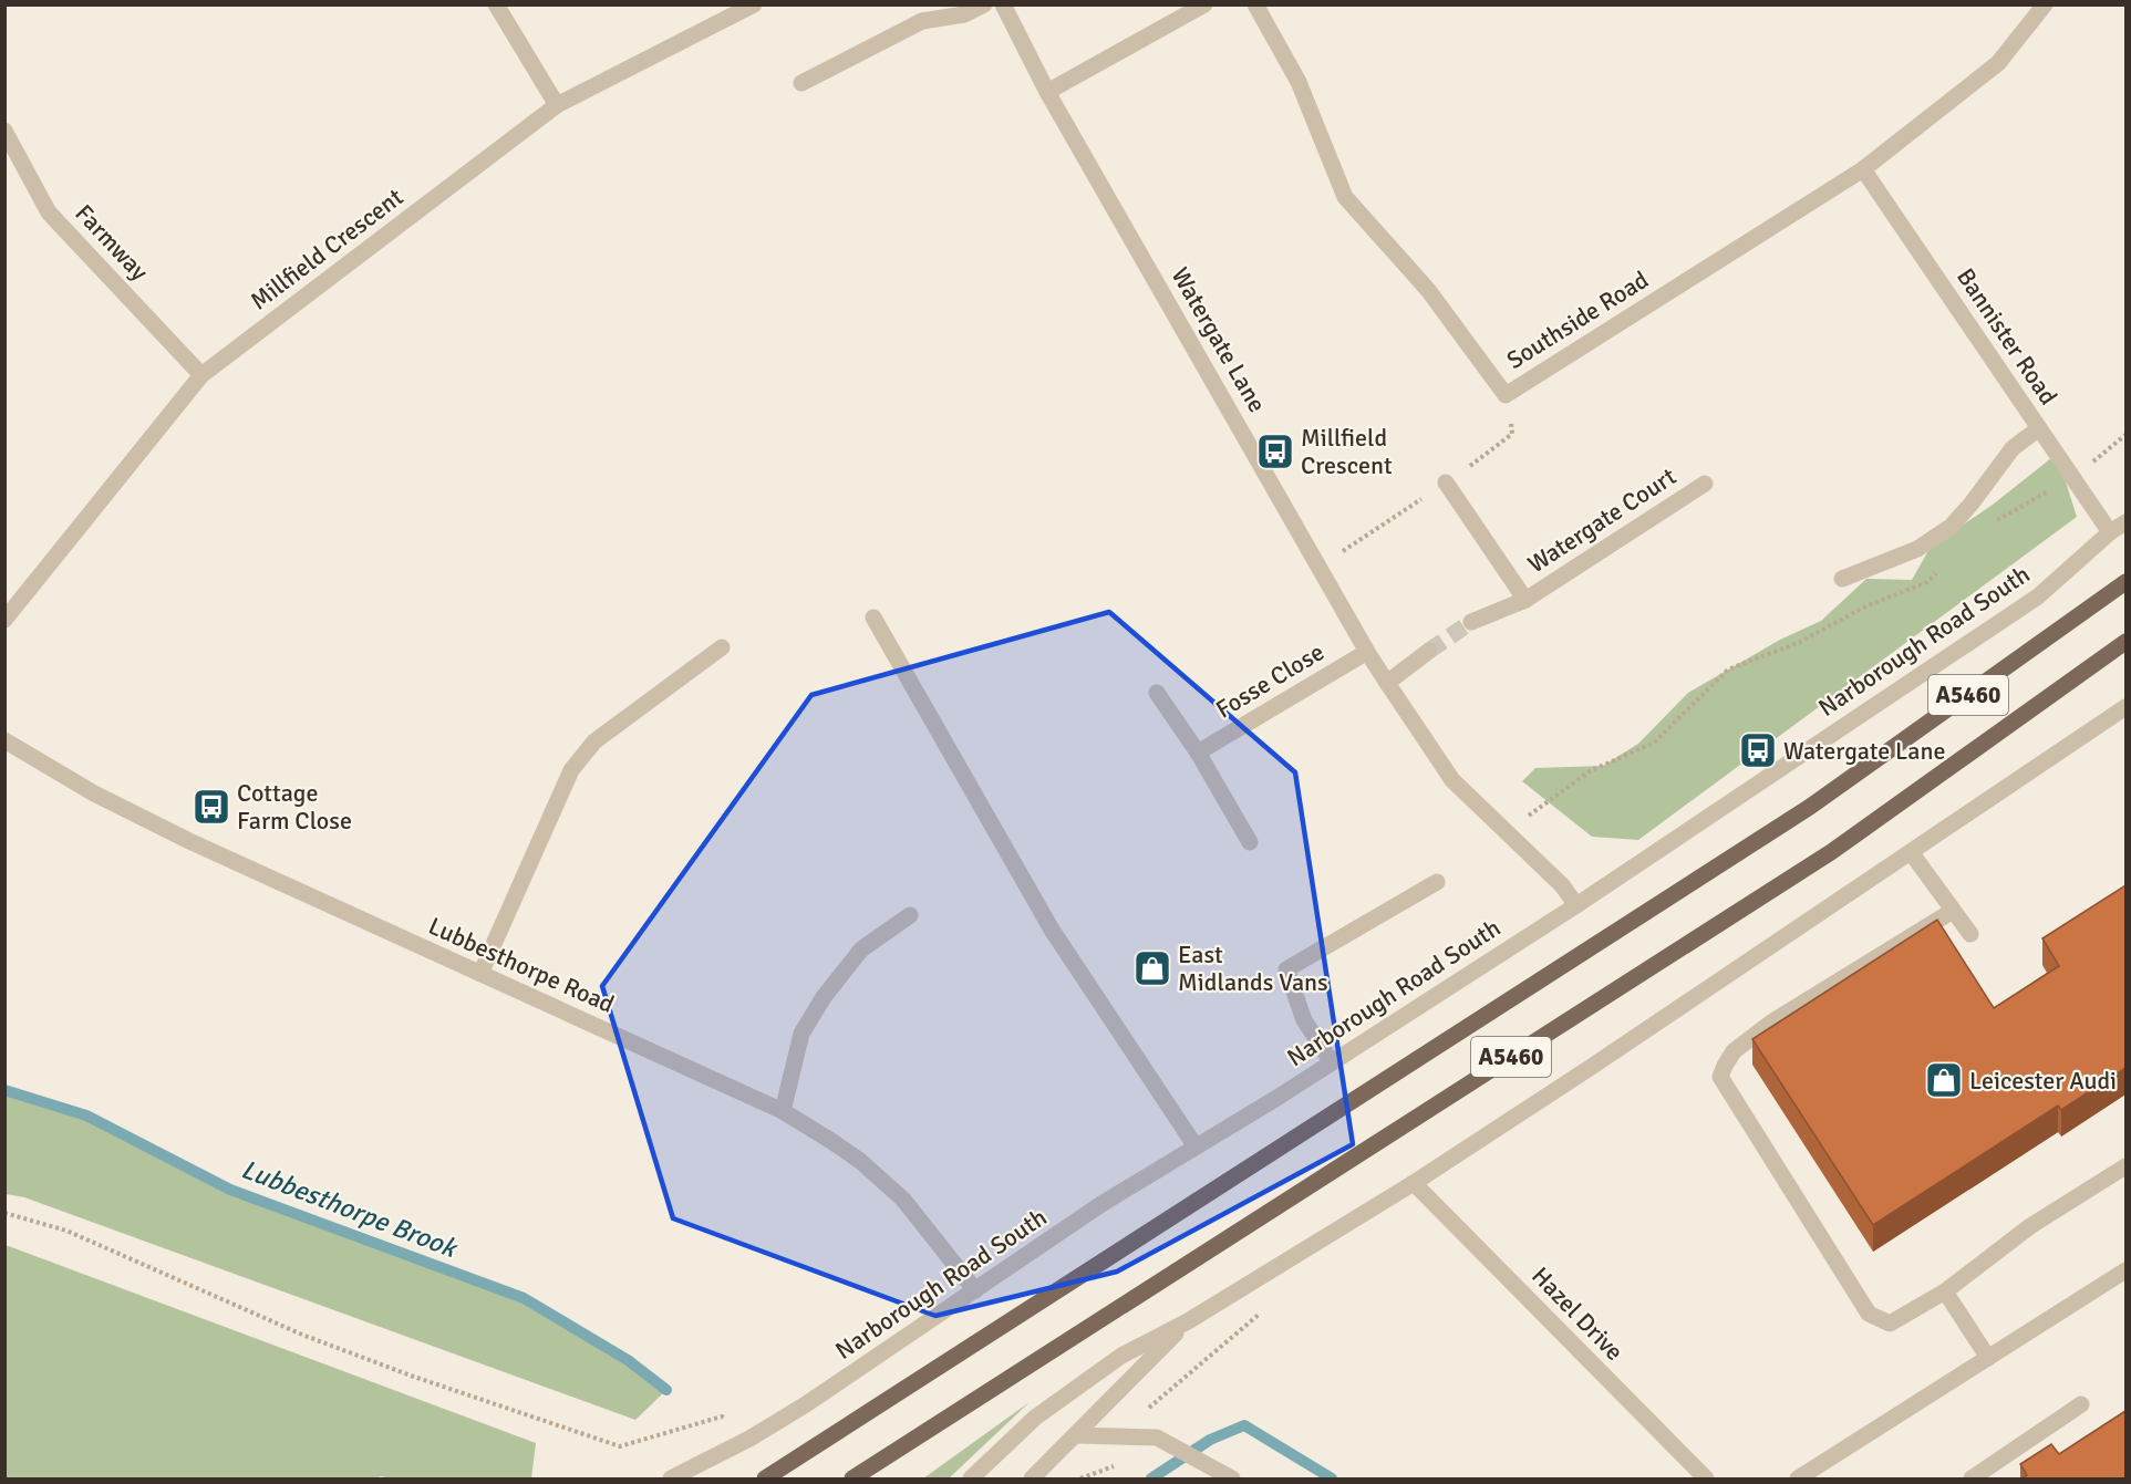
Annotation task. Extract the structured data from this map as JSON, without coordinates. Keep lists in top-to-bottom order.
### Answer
{
  "streets": {
    "main road": ["A5460"],
    "street": [
      "Farmway",
      "Millfield Crescent",
      "Southside Road",
      "Bannister Road",
      "Watergate Lane",
      "Watergate Court",
      "Narborough Road South",
      "Fosse Close",
      "Lubbesthorpe Road",
      "Hazel Drive"
    ]
  },
  "crossings": [
    ["Farmway", "Millfield Crescent"],
    ["Southside Road", "Bannister Road"],
    ["Bannister Road", "Narborough Road South"],
    ["Watergate Lane", "Narborough Road South"],
    ["Watergate Lane", "Fosse Close"],
    ["Narborough Road South", "Lubbesthorpe Road"]
  ],
  "water": ["Lubbesthorpe Brook"],
  "places": {
    "bus stop": ["Millfield Crescent", "Watergate Lane", "Cottage Farm Close"],
    "shop": ["East Midlands Vans", "Leicester Audi"]
  }
}
